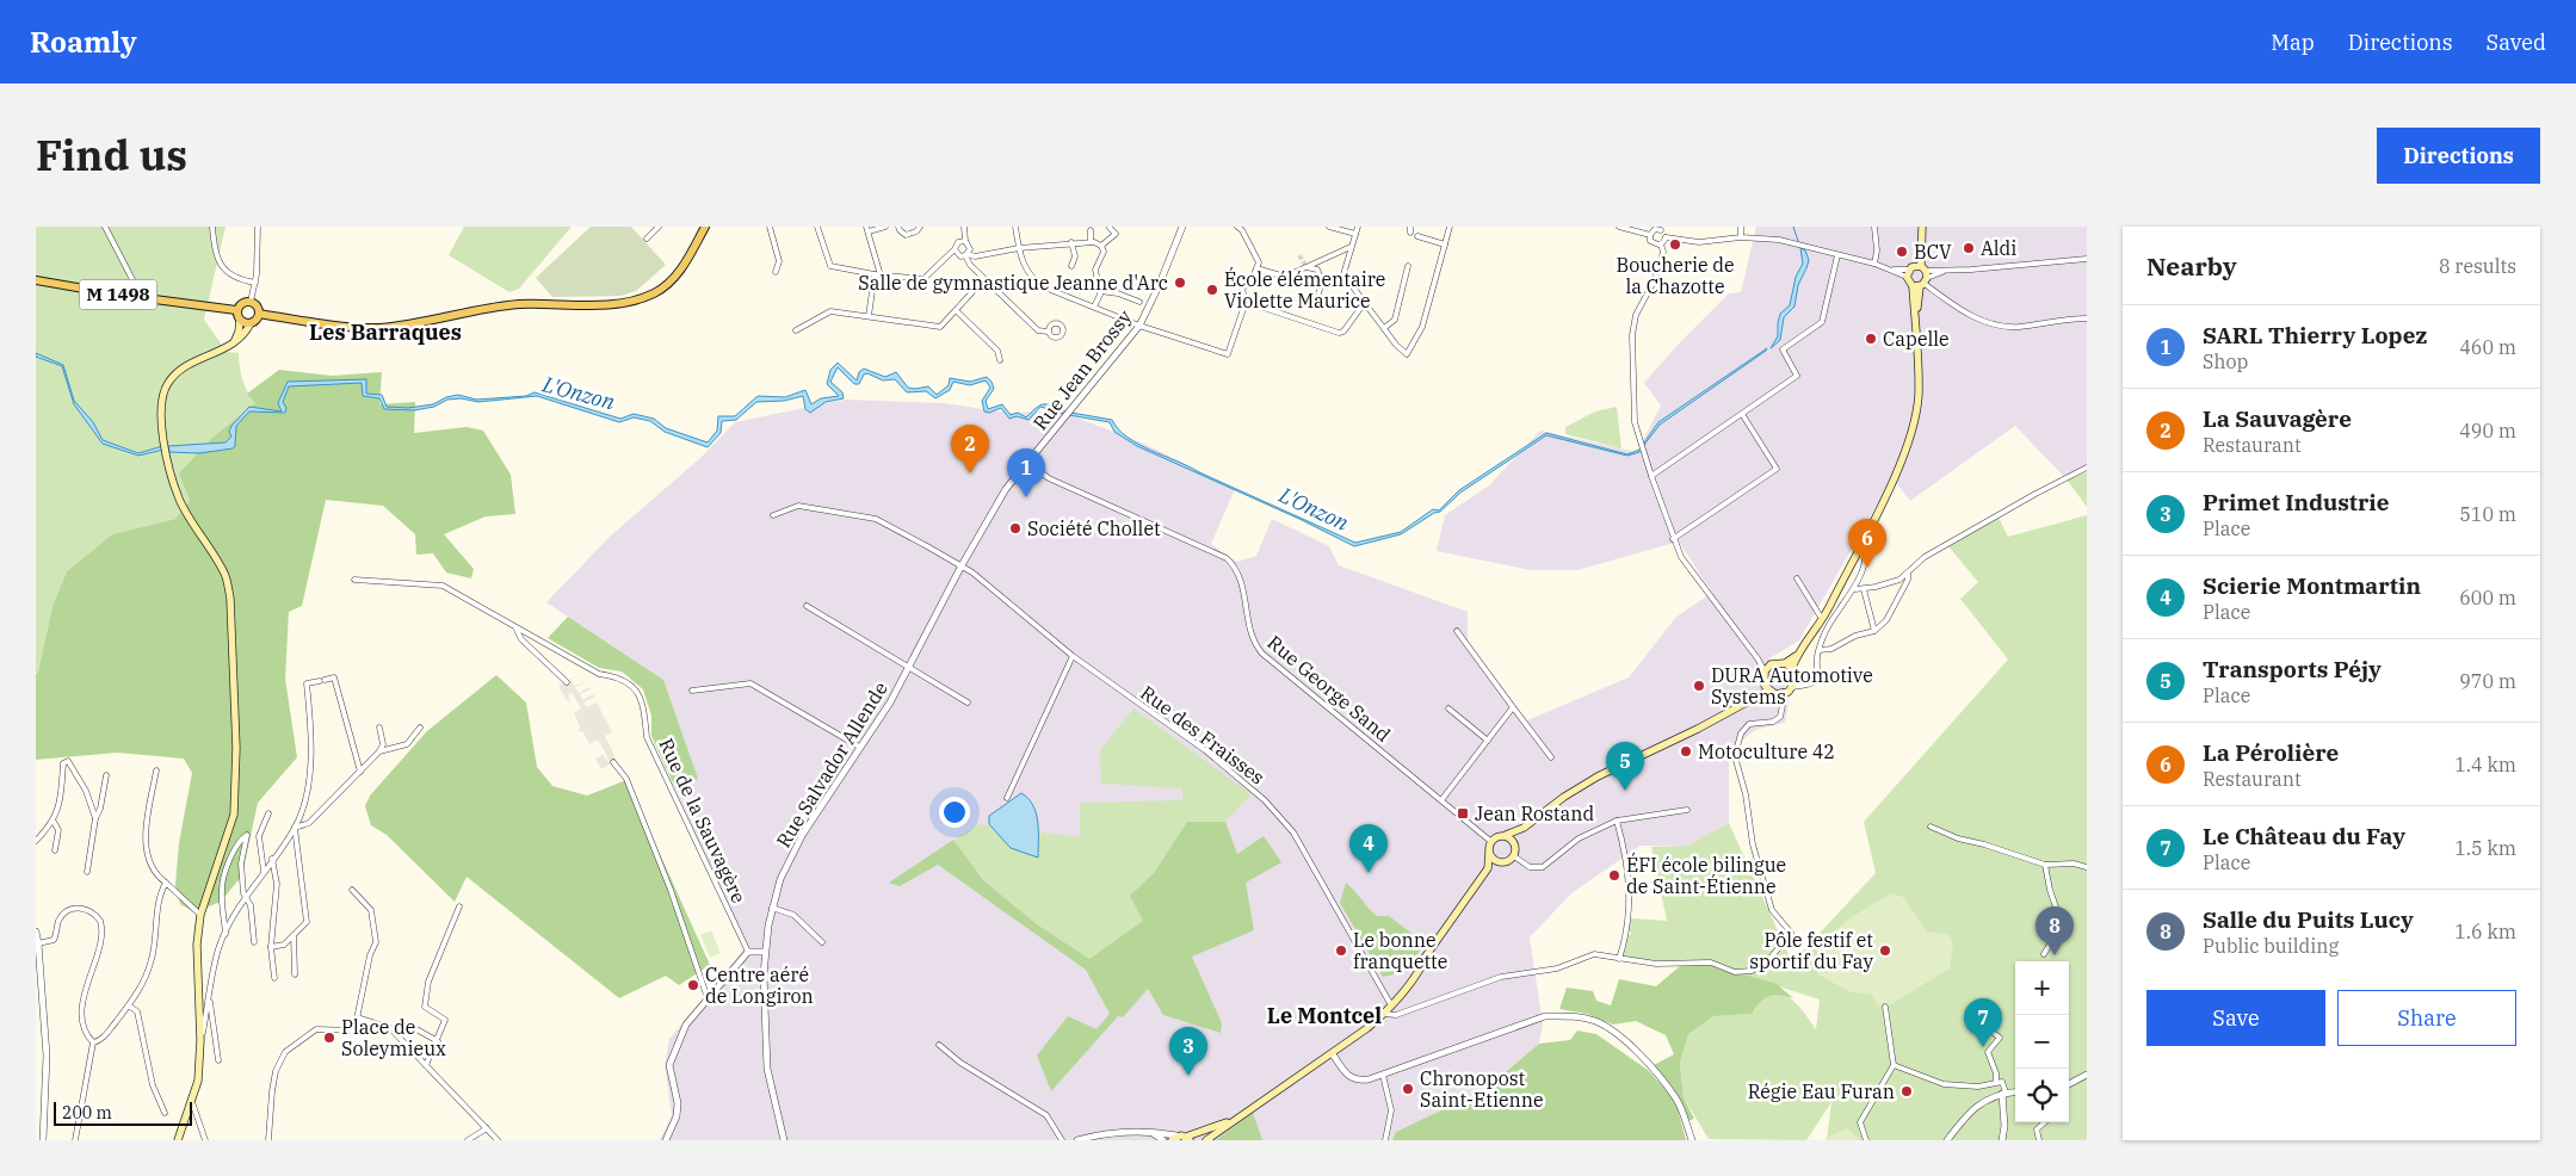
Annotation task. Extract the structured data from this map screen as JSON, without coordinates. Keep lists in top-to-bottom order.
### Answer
{
  "streets": {
    "main road": ["M 1498"],
    "street": [
      "Rue Jean Brossy",
      "Rue George Sand",
      "Rue des Fraisses",
      "Rue Salvador Allende",
      "Rue de la Sauvagère"
    ]
  },
  "crossings": [
    ["Rue Jean Brossy", "Rue George Sand"],
    ["Rue Jean Brossy", "Rue Salvador Allende"],
    ["Rue George Sand", "Rue Salvador Allende"],
    ["Rue des Fraisses", "Rue Salvador Allende"]
  ],
  "districts": ["Les Barraques", "Le Montcel"],
  "water": ["L'Onzon"],
  "places": {
    "other": [
      "Boucherie de la Chazotte",
      "Aldi",
      "BCV",
      "Salle de gymnastique Jeanne d'Arc",
      "École élémentaire Violette Maurice",
      "Capelle",
      "Société Chollet",
      "DURA Automotive Systems",
      "Motoculture 42",
      "ÉFI école bilingue de Saint-Étienne",
      "Le bonne franquette",
      "Pôle festif et sportif du Fay",
      "Centre aéré de Longiron",
      "Place de Soleymieux",
      "Chronopost Saint-Etienne",
      "Régie Eau Furan"
    ],
    "transit": ["Jean Rostand"]
  },
  "scale_bar": "200 m",
  "page": {
    "header": "Roamly",
    "nav": ["Map", "Directions", "Saved"],
    "title": "Find us",
    "buttons": [
      "Directions",
      ["Save", "Share"]
    ],
    "heading": ["Nearby", "8 results"],
    "list": [
      {
        "mark": "1",
        "name": "SARL Thierry Lopez",
        "note": "Shop",
        "value": "460 m"
      },
      {
        "mark": "2",
        "name": "La Sauvagère",
        "note": "Restaurant",
        "value": "490 m"
      },
      {
        "mark": "3",
        "name": "Primet Industrie",
        "note": "Place",
        "value": "510 m"
      },
      {
        "mark": "4",
        "name": "Scierie Montmartin",
        "note": "Place",
        "value": "600 m"
      },
      {
        "mark": "5",
        "name": "Transports Péjy",
        "note": "Place",
        "value": "970 m"
      },
      {
        "mark": "6",
        "name": "La Pérolière",
        "note": "Restaurant",
        "value": "1.4 km"
      },
      {
        "mark": "7",
        "name": "Le Château du Fay",
        "note": "Place",
        "value": "1.5 km"
      },
      {
        "mark": "8",
        "name": "Salle du Puits Lucy",
        "note": "Public building",
        "value": "1.6 km"
      }
    ],
    "pins": [
      "2",
      "1",
      "6",
      "5",
      "4",
      "8",
      "7",
      "3"
    ],
    "map_buttons": ["+", "−"],
    "scale": "200 m"
  }
}
